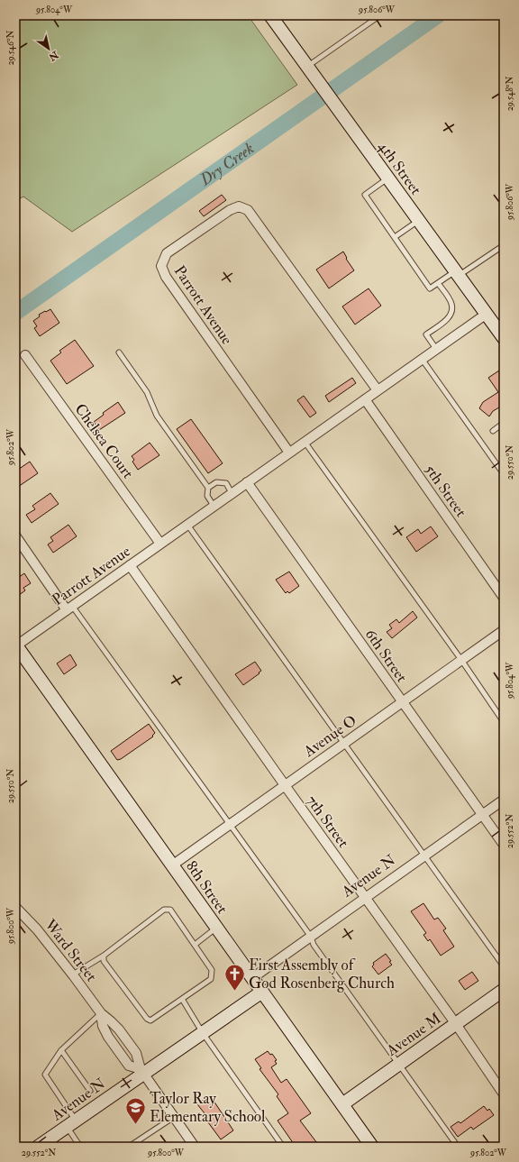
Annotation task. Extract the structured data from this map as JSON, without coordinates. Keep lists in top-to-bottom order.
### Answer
{
  "streets": {
    "street": [
      "4th Street",
      "Parrott Avenue",
      "Chelsea Court",
      "5th Street",
      "6th Street",
      "Avenue O",
      "7th Street",
      "Avenue N",
      "8th Street",
      "Ward Street",
      "Avenue M"
    ]
  },
  "crossings": [
    ["4th Street", "Parrott Avenue"],
    ["Parrott Avenue", "Chelsea Court"],
    ["Parrott Avenue", "5th Street"],
    ["Parrott Avenue", "6th Street"],
    ["Parrott Avenue", "7th Street"],
    ["Parrott Avenue", "8th Street"],
    ["6th Street", "Avenue O"],
    ["6th Street", "Avenue N"],
    ["Avenue O", "7th Street"],
    ["Avenue O", "8th Street"],
    ["7th Street", "Avenue N"],
    ["7th Street", "Avenue M"],
    ["Avenue N", "8th Street"],
    ["Avenue N", "Ward Street"],
    ["8th Street", "Avenue M"]
  ],
  "water": ["Dry Creek"],
  "places": {
    "church": ["First Assembly of God Rosenberg Church"],
    "school or university": ["Taylor Ray Elementary School"]
  },
  "north": "bottom right",
  "coordinates": [
    "95.804°W",
    "95.806°W",
    "29.546°N",
    "29.548°N",
    "95.802°W",
    "29.550°N",
    "29.552°N",
    "95.800°W"
  ]
}
